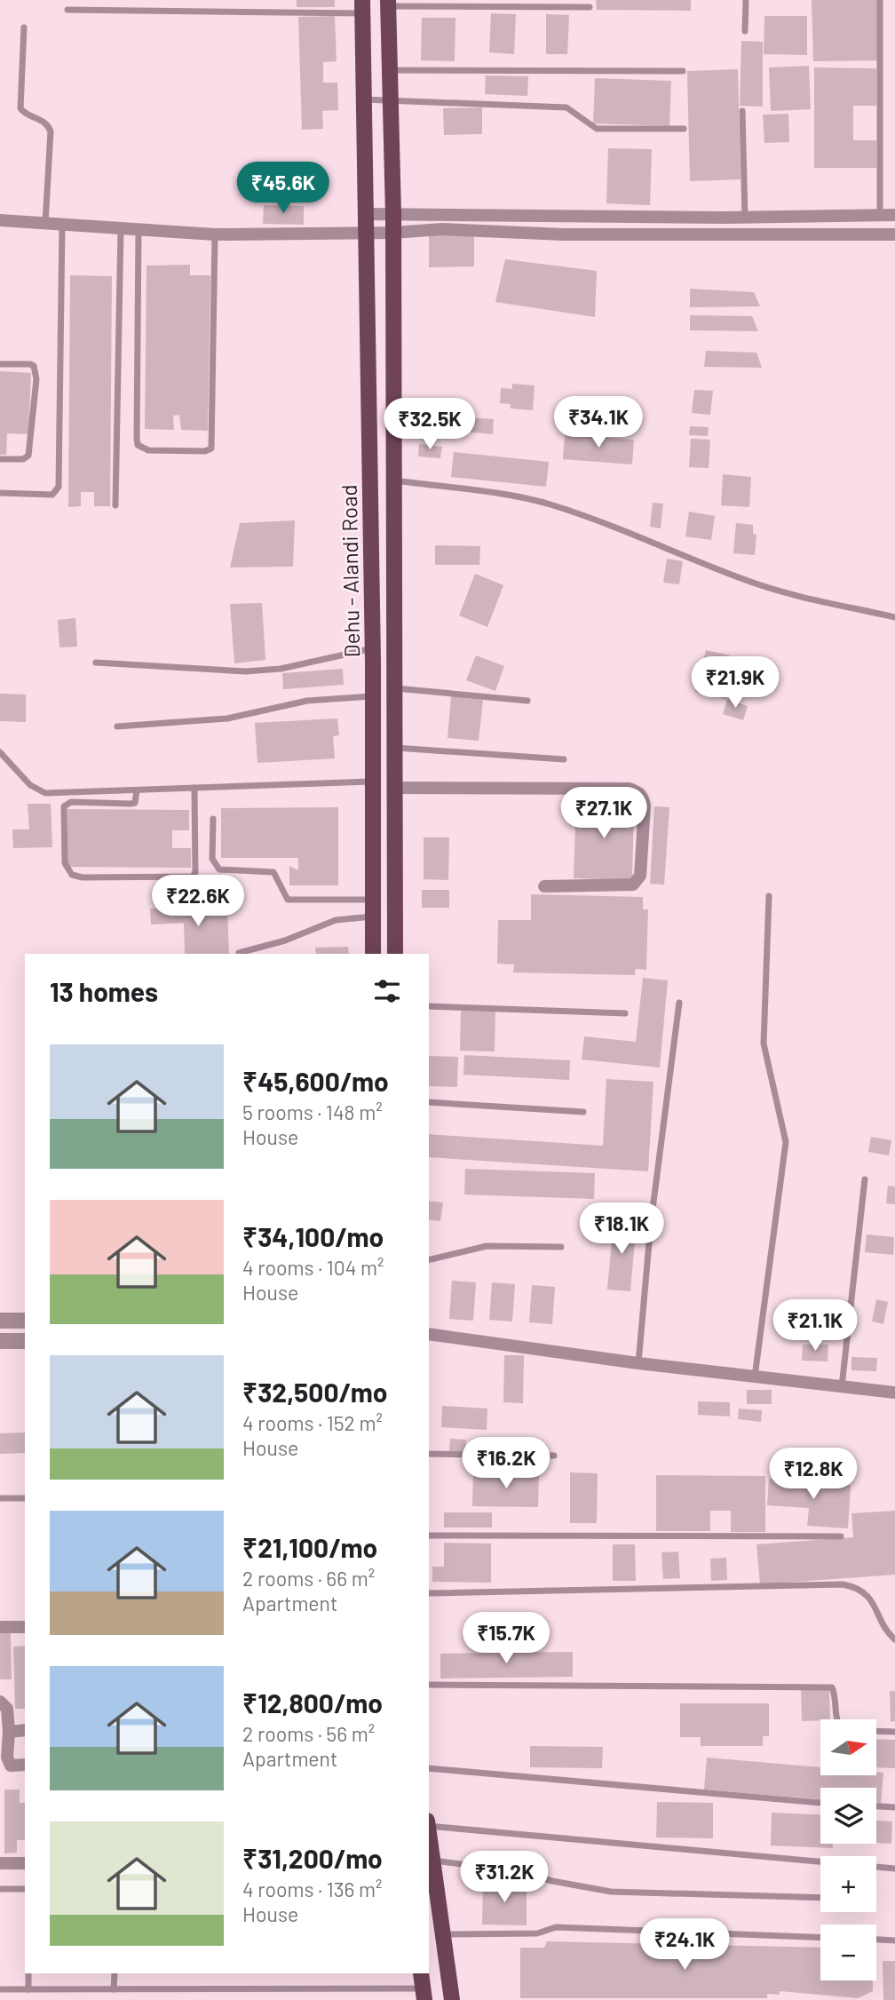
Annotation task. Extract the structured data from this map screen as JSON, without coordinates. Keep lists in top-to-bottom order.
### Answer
{
  "streets": {
    "main road": ["Dehu - Alandi Road"]
  },
  "north": "right",
  "page": {
    "price": [
      "₹45.6K",
      "₹34.1K",
      "₹32.5K",
      "₹21.9K",
      "₹27.1K",
      "₹22.6K",
      "₹18.1K",
      "₹21.1K",
      "₹16.2K",
      "₹12.8K",
      "₹15.7K",
      "₹31.2K",
      "₹24.1K"
    ],
    "heading": "13 homes",
    "list": [
      {
        "name": "₹45,600/mo",
        "note": "5 rooms · 148 m² · House"
      },
      {
        "name": "₹34,100/mo",
        "note": "4 rooms · 104 m² · House"
      },
      {
        "name": "₹32,500/mo",
        "note": "4 rooms · 152 m² · House"
      },
      {
        "name": "₹21,100/mo",
        "note": "2 rooms · 66 m² · Apartment"
      },
      {
        "name": "₹12,800/mo",
        "note": "2 rooms · 56 m² · Apartment"
      },
      {
        "name": "₹31,200/mo",
        "note": "4 rooms · 136 m² · House"
      }
    ],
    "map_buttons": ["+", "−"]
  }
}
